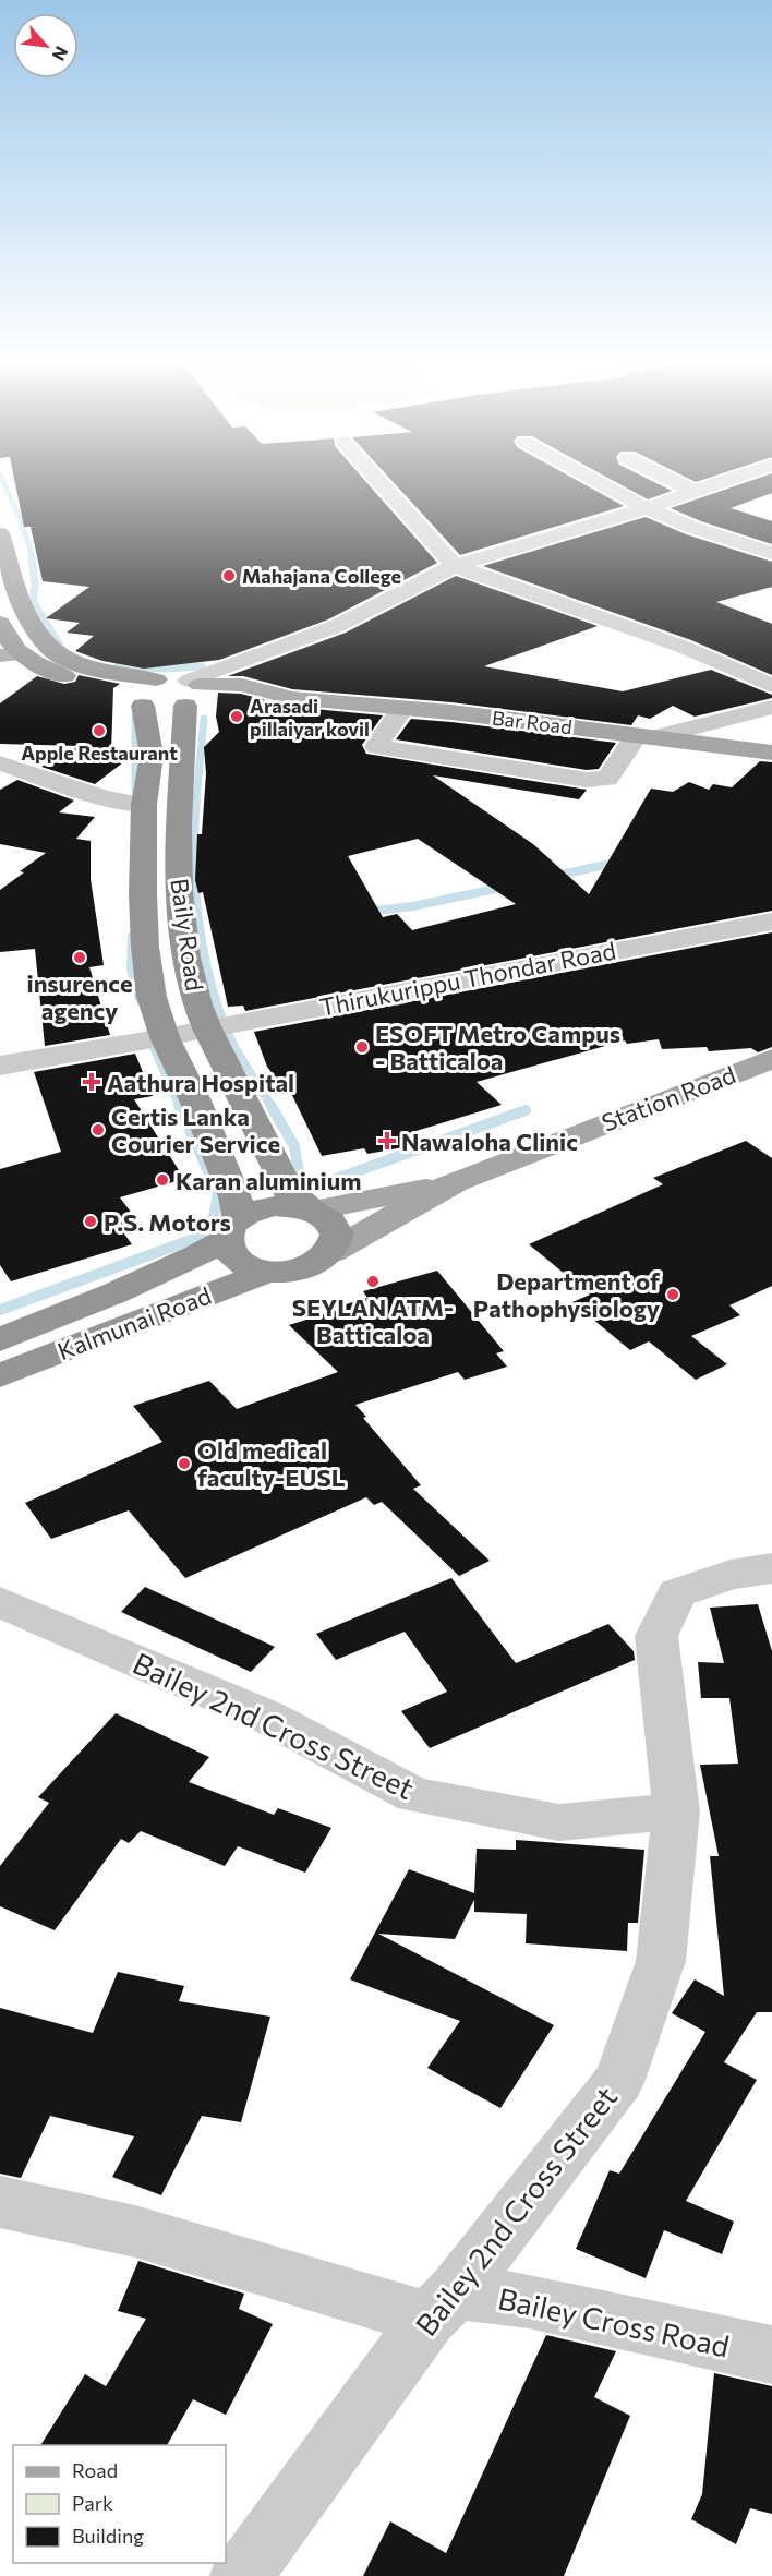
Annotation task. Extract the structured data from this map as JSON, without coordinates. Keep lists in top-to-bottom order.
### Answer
{
  "streets": {
    "highway": ["Baily Road", "Kalmunai Road"],
    "main road": ["Bar Road", "Station Road"],
    "street": ["Thirukurippu Thondar Road", "Bailey 2nd Cross Street", "Bailey Cross Road"]
  },
  "crossings": [
    ["Bar Road", "Baily Road"],
    ["Baily Road", "Thirukurippu Thondar Road"],
    ["Baily Road", "Station Road"],
    ["Baily Road", "Kalmunai Road"],
    ["Station Road", "Kalmunai Road"],
    ["Bailey 2nd Cross Street", "Bailey Cross Road"]
  ],
  "places": {
    "other": [
      "Mahajana College",
      "Arasadi pillaiyar kovil",
      "Apple Restaurant",
      "insurence agency",
      "ESOFT Metro Campus - Batticaloa",
      "Certis Lanka Courier Service",
      "Karan aluminium",
      "P.S. Motors",
      "SEYLAN ATM- Batticaloa",
      "Department of Pathophysiology",
      "Old medical faculty-EUSL"
    ],
    "health": ["Aathura Hospital", "Nawaloha Clinic"]
  },
  "legend": ["Road", "Park", "Building"],
  "north": "bottom right"
}
